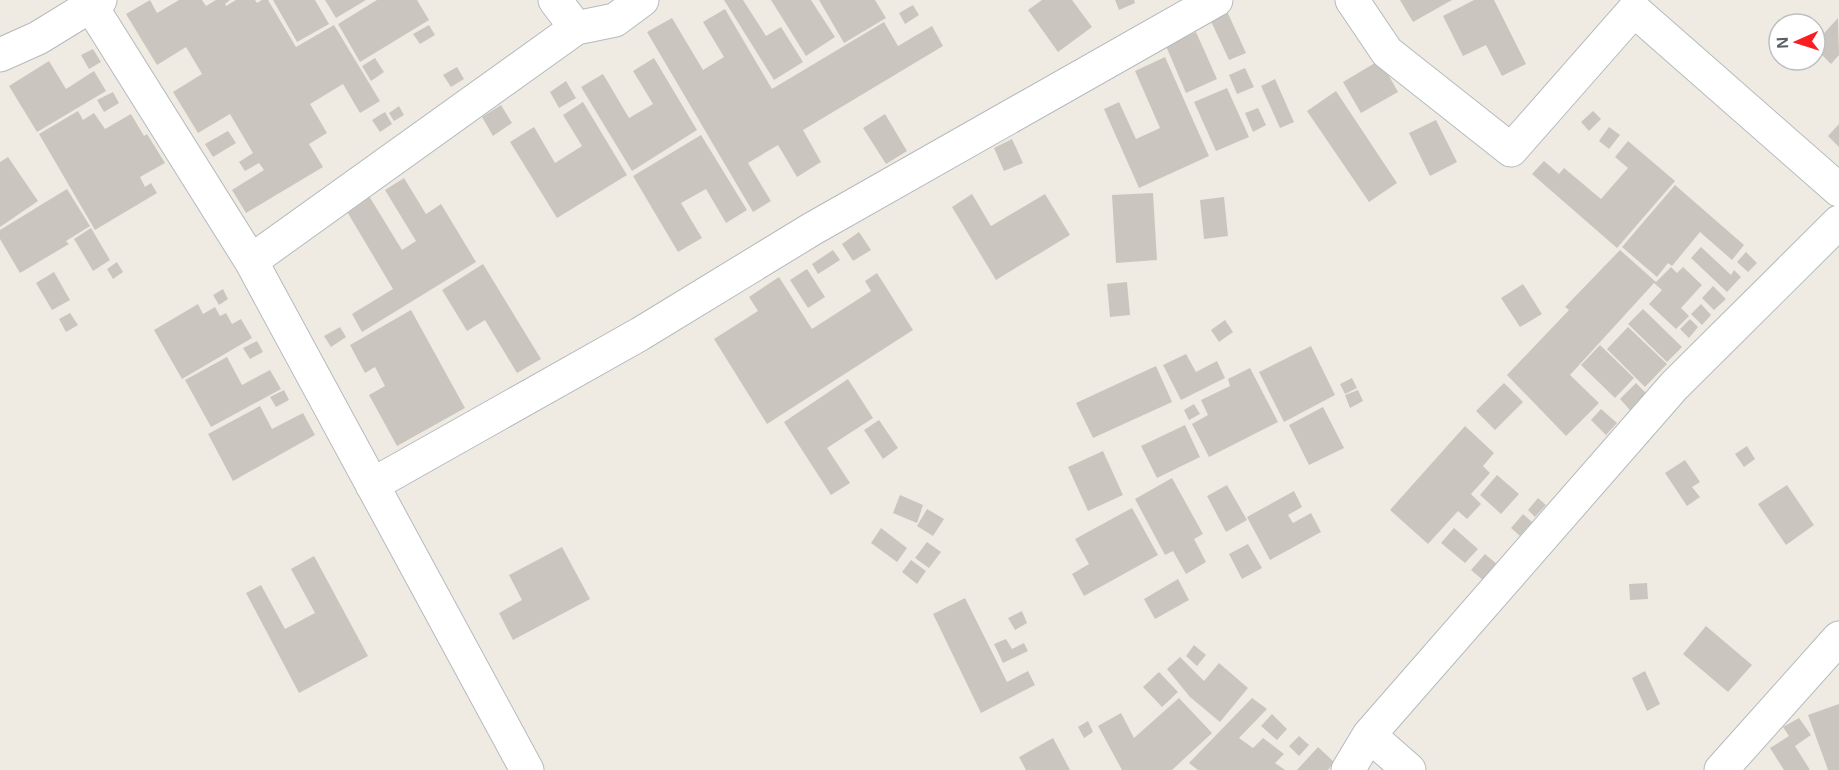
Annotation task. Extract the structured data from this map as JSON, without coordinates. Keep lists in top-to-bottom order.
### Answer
{
  "north": "left"
}
